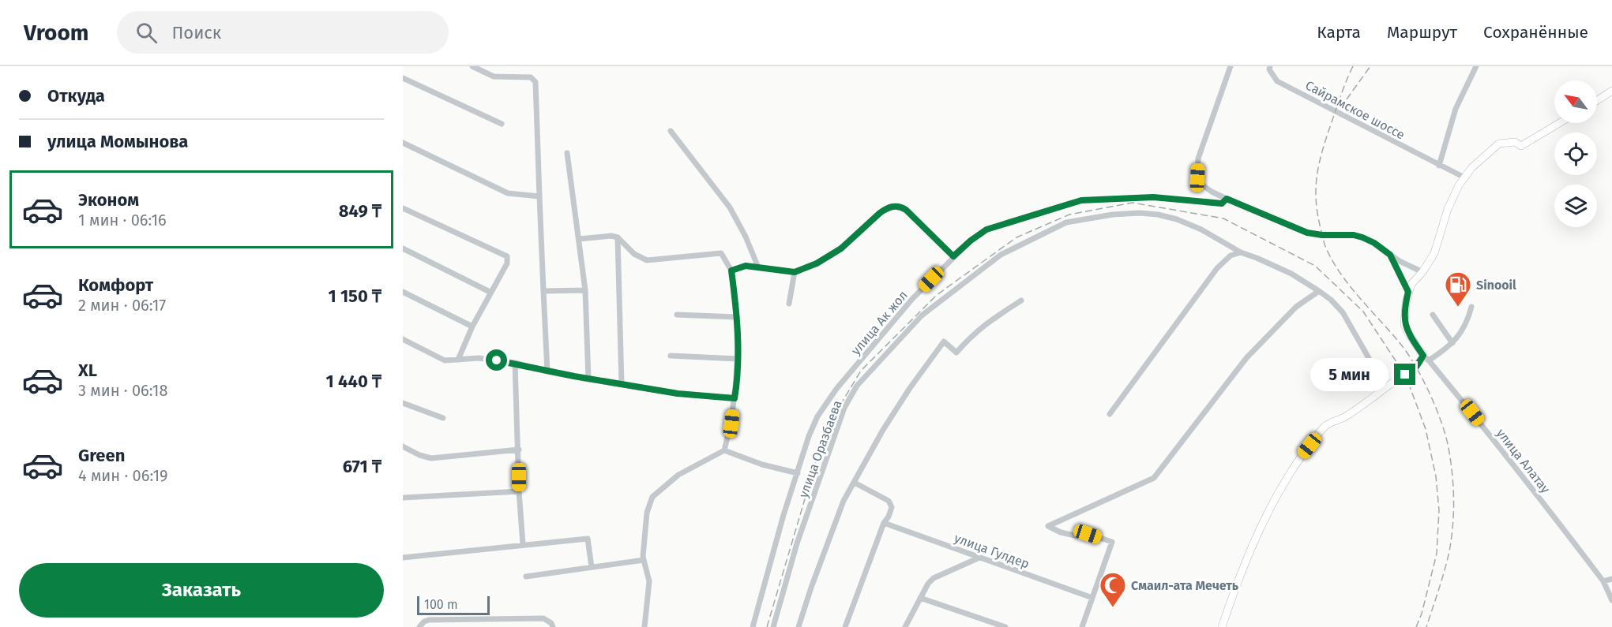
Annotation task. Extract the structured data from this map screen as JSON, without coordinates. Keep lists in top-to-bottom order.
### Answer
{
  "streets": {
    "street": [
      "Сайрамское шоссе",
      "улица Ак жол",
      "улица Оразбаева",
      "улица Алатау",
      "улица Гулдер"
    ]
  },
  "places": {
    "fuel station": ["Sinooil"],
    "mosque": ["Смаил-ата Мечеть"]
  },
  "scale_bar": "100 m",
  "north": "top left",
  "page": {
    "header": "Vroom",
    "search": "Поиск",
    "nav": ["Карта", "Маршрут", "Сохранённые"],
    "banner": ["Откуда", "улица Момынова"],
    "list": [
      {
        "name": "Эконом",
        "note": "1 мин · 06:16",
        "value": "849 ₸"
      },
      {
        "name": "Комфорт",
        "note": "2 мин · 06:17",
        "value": "1 150 ₸"
      },
      {
        "name": "XL",
        "note": "3 мин · 06:18",
        "value": "1 440 ₸"
      },
      {
        "name": "Green",
        "note": "4 мин · 06:19",
        "value": "671 ₸"
      }
    ],
    "bubble": "5 мин",
    "buttons": "Заказать",
    "scale": "100 m"
  }
}
